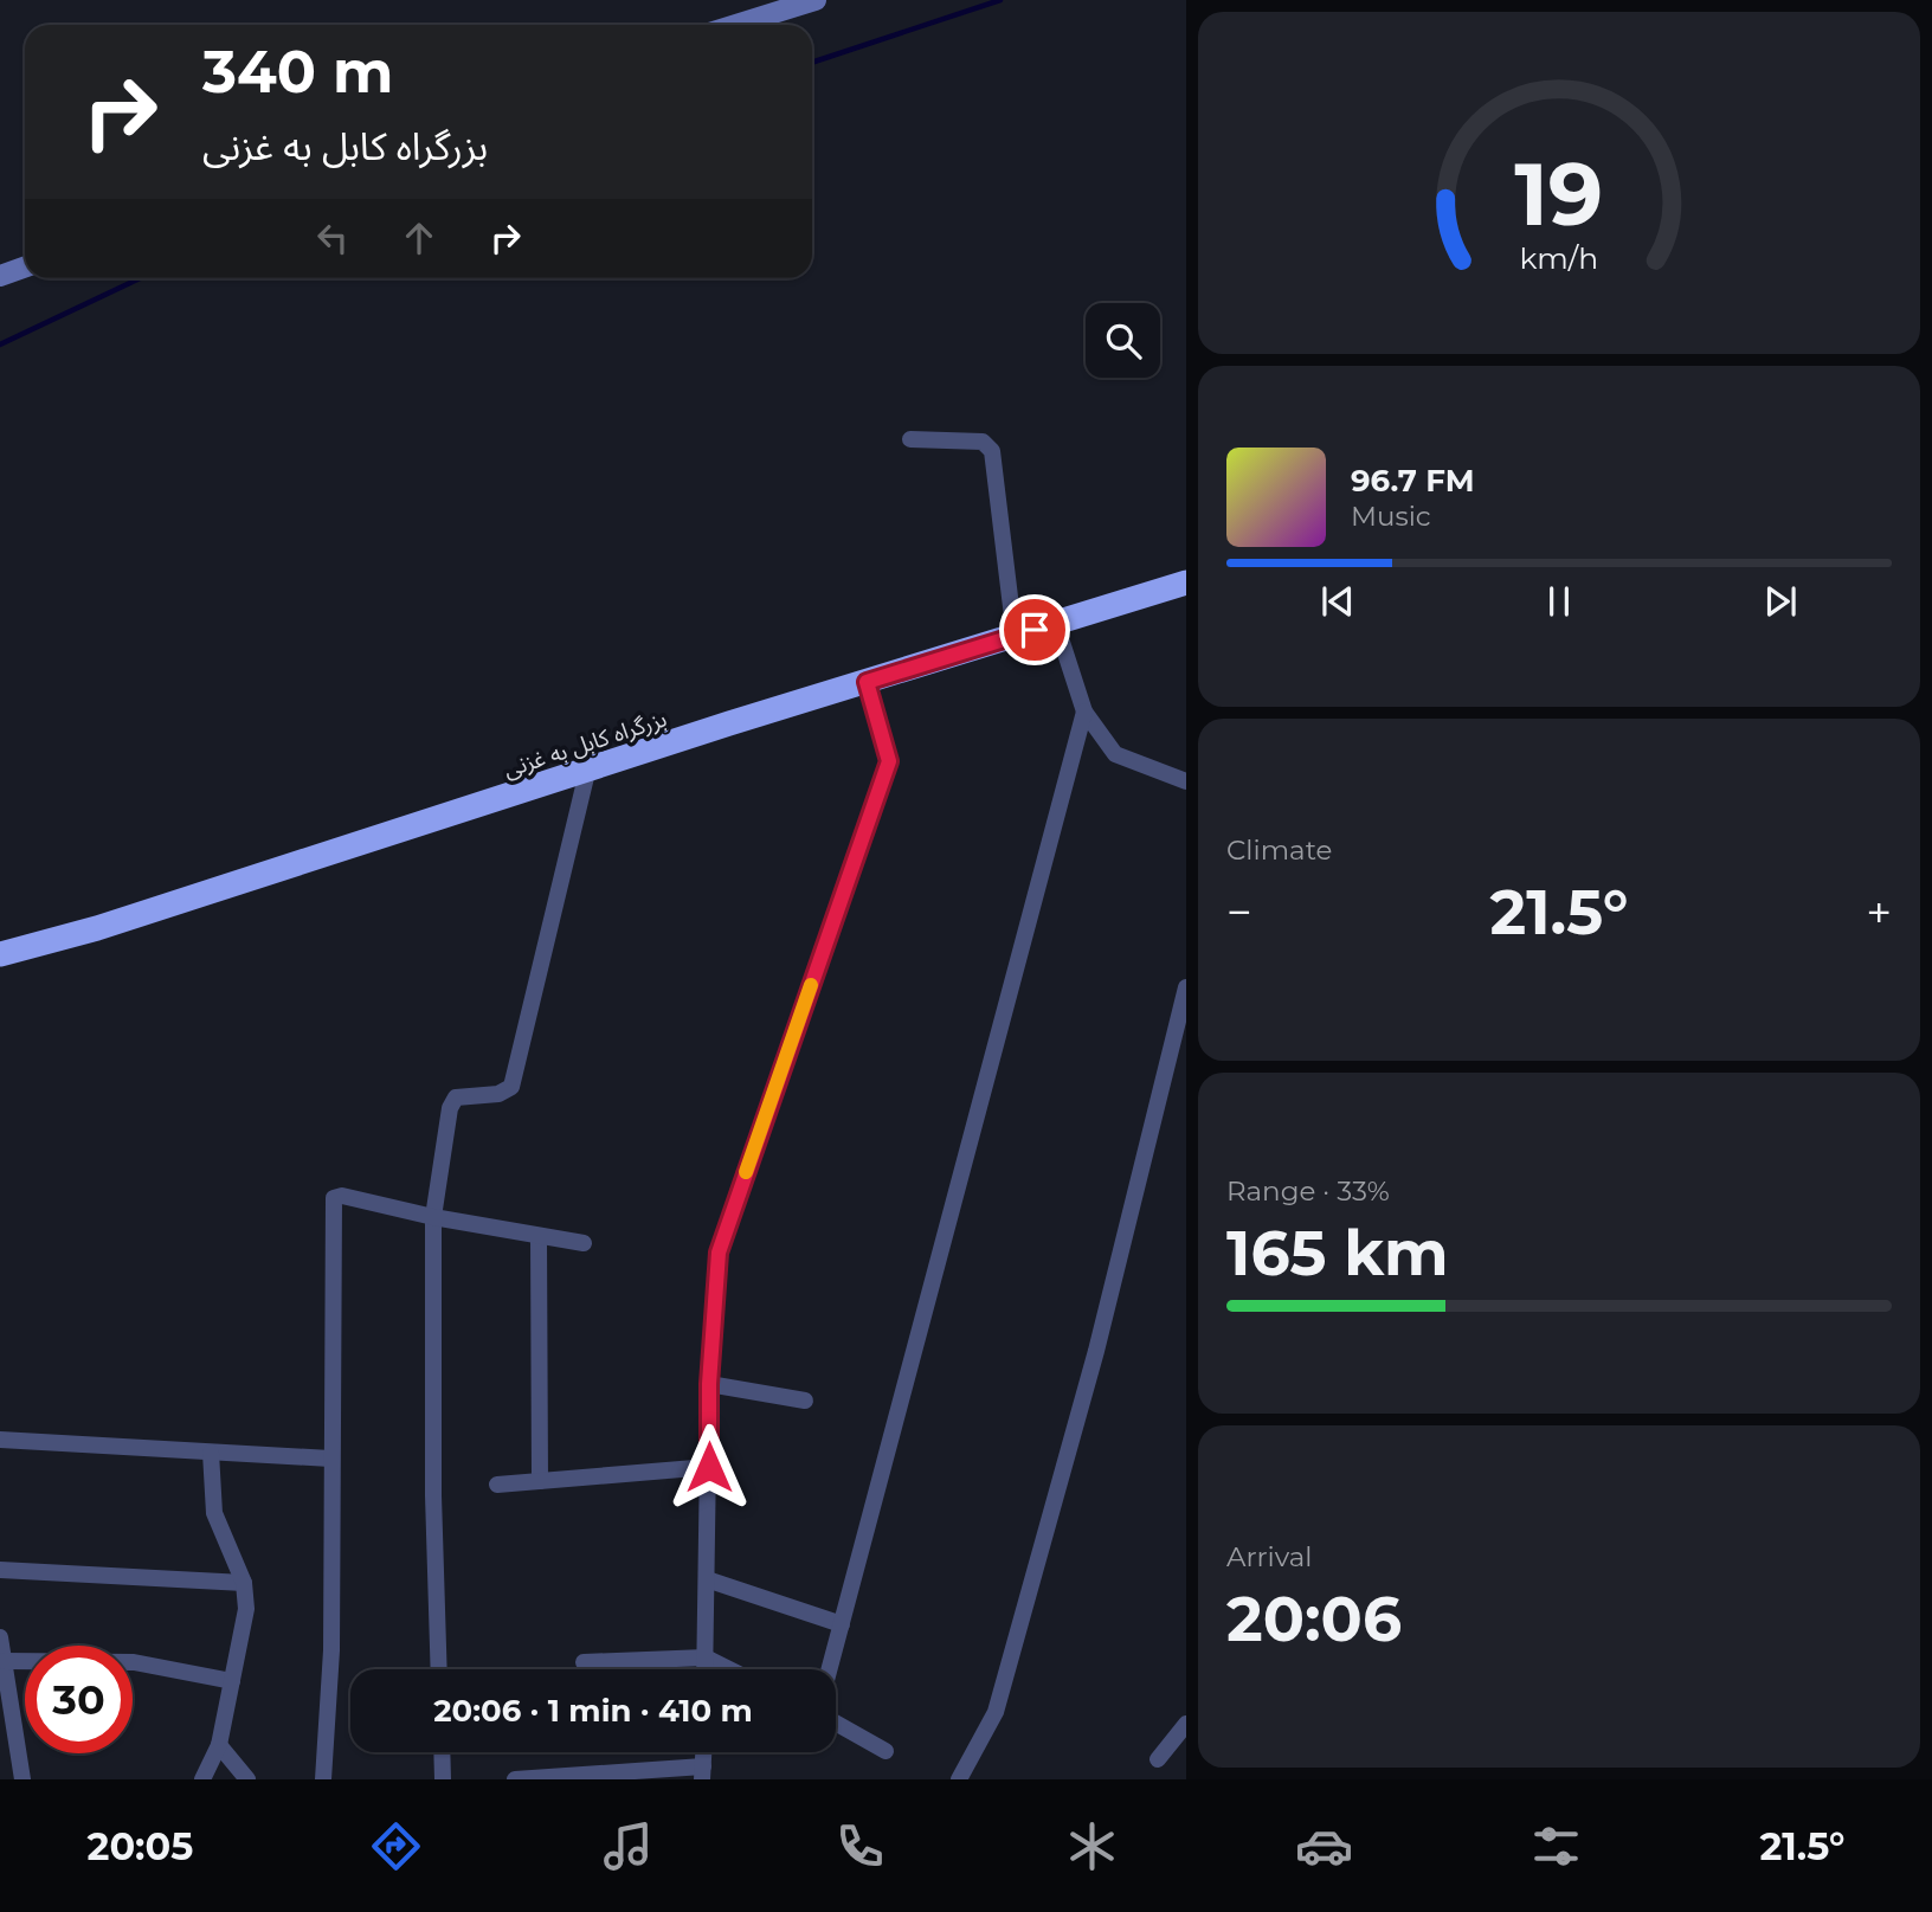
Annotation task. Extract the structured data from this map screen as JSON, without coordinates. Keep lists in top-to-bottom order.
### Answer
{
  "streets": {
    "highway": ["بزرگراه کابل به غزنی"]
  },
  "page": {
    "turn": ["340 m", "بزرگراه کابل به غزنی"],
    "song": ["96.7 FM", "Music"],
    "tile": [
      "Climate",
      ["Range · 33%", "165 km"],
      ["Arrival", "20:06"]
    ],
    "heat": ["−", "21.5°", "+"],
    "limit": "30",
    "trip": "20:06 · 1 min · 410 m",
    "tabs": ["20:05", "21.5°"],
    "gauge": ["19", "km/h"]
  }
}
